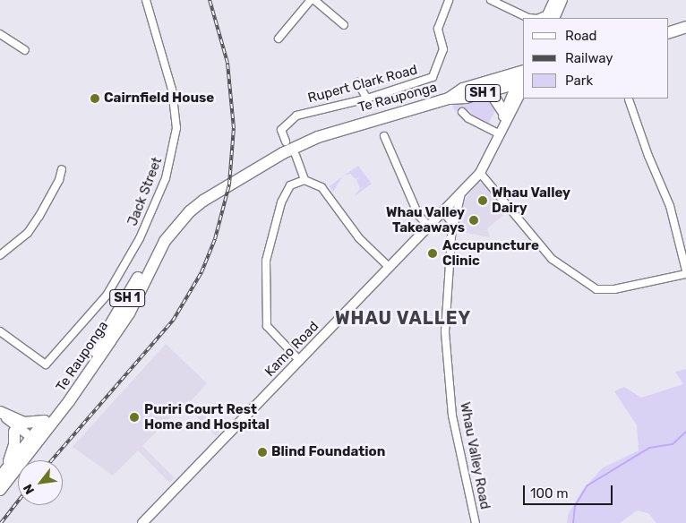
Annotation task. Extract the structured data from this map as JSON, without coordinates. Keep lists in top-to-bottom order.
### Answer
{
  "streets": {
    "highway": ["SH 1", "Te Rauponga"],
    "main road": ["Kamo Road"],
    "street": ["Rupert Clark Road", "Jack Street", "Whau Valley Road"]
  },
  "crossings": [
    ["SH 1", "Te Rauponga"],
    ["SH 1", "Kamo Road"],
    ["Te Rauponga", "Kamo Road"],
    ["Kamo Road", "Whau Valley Road"]
  ],
  "districts": ["WHAU VALLEY"],
  "places": [
    "Cairnfield House",
    "Whau Valley Dairy",
    "Whau Valley Takeaways",
    "Accupuncture Clinic",
    "Puriri Court Rest Home and Hospital",
    "Blind Foundation"
  ],
  "legend": ["Road", "Railway", "Park"],
  "scale_bar": "100 m",
  "north": "bottom left"
}
